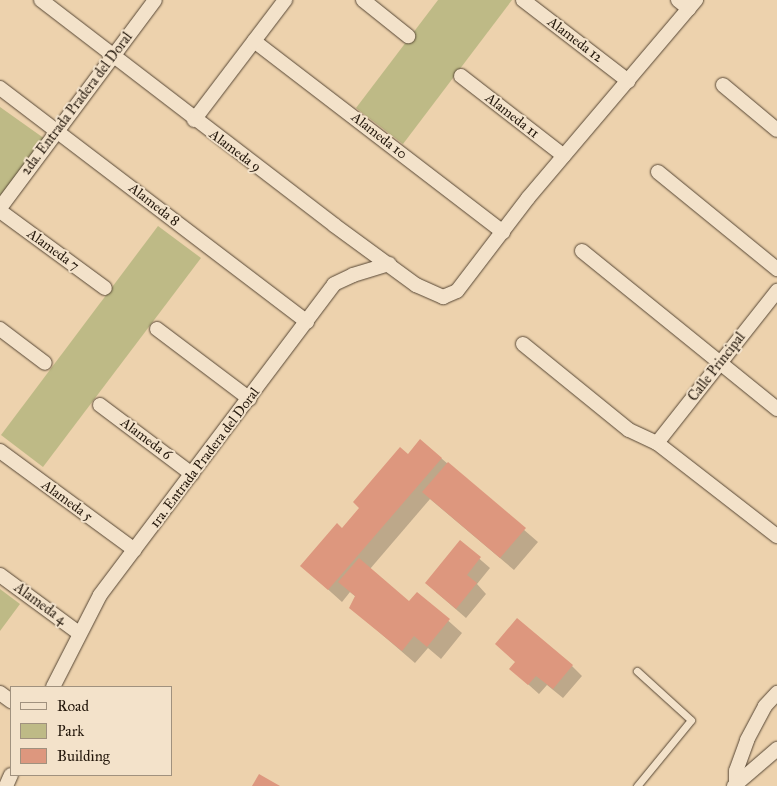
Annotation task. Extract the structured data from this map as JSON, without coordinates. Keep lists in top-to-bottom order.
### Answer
{
  "streets": {
    "street": [
      "Alameda 12",
      "2da. Entrada Pradera del Doral",
      "Alameda 11",
      "Alameda 10",
      "Alameda 9",
      "Alameda 8",
      "Alameda 7",
      "Calle Principal",
      "Alameda 6",
      "1ra. Entrada Pradera del Doral",
      "Alameda 5",
      "Alameda 4"
    ]
  },
  "crossings": [
    ["2da. Entrada Pradera del Doral", "Alameda 9"],
    ["2da. Entrada Pradera del Doral", "Alameda 8"],
    ["2da. Entrada Pradera del Doral", "Alameda 7"],
    ["Alameda 10", "Alameda 9"],
    ["Alameda 9", "1ra. Entrada Pradera del Doral"],
    ["Alameda 8", "1ra. Entrada Pradera del Doral"],
    ["Alameda 6", "1ra. Entrada Pradera del Doral"],
    ["1ra. Entrada Pradera del Doral", "Alameda 5"],
    ["1ra. Entrada Pradera del Doral", "Alameda 4"]
  ],
  "legend": ["Road", "Park", "Building"]
}
